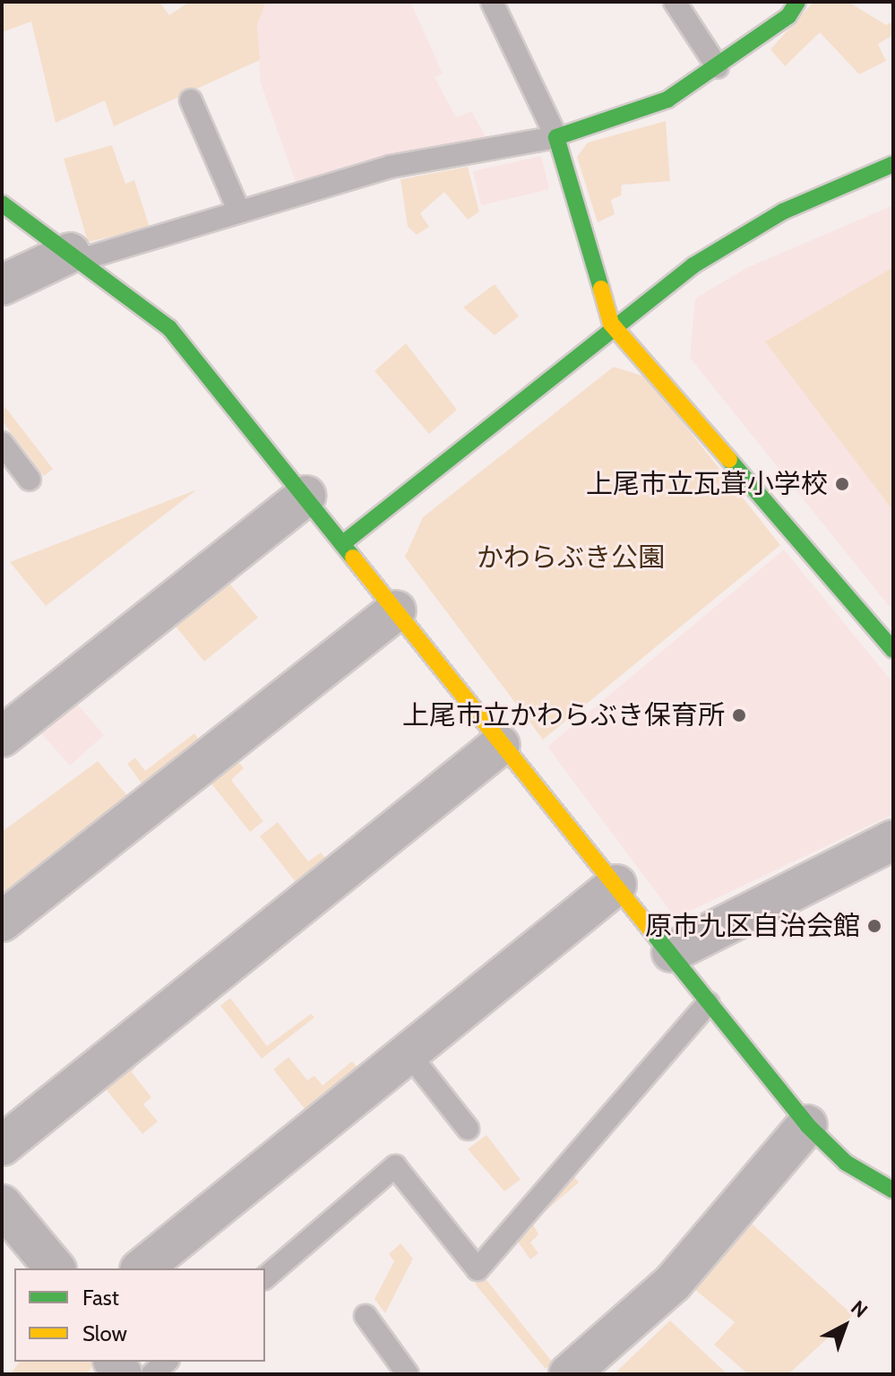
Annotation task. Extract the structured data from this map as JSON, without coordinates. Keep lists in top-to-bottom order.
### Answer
{
  "parks": ["かわらぶき公園"],
  "places": ["上尾市立瓦葺小学校", "上尾市立かわらぶき保育所", "原市九区自治会館"],
  "legend": ["Fast", "Slow"],
  "north": "top right"
}
